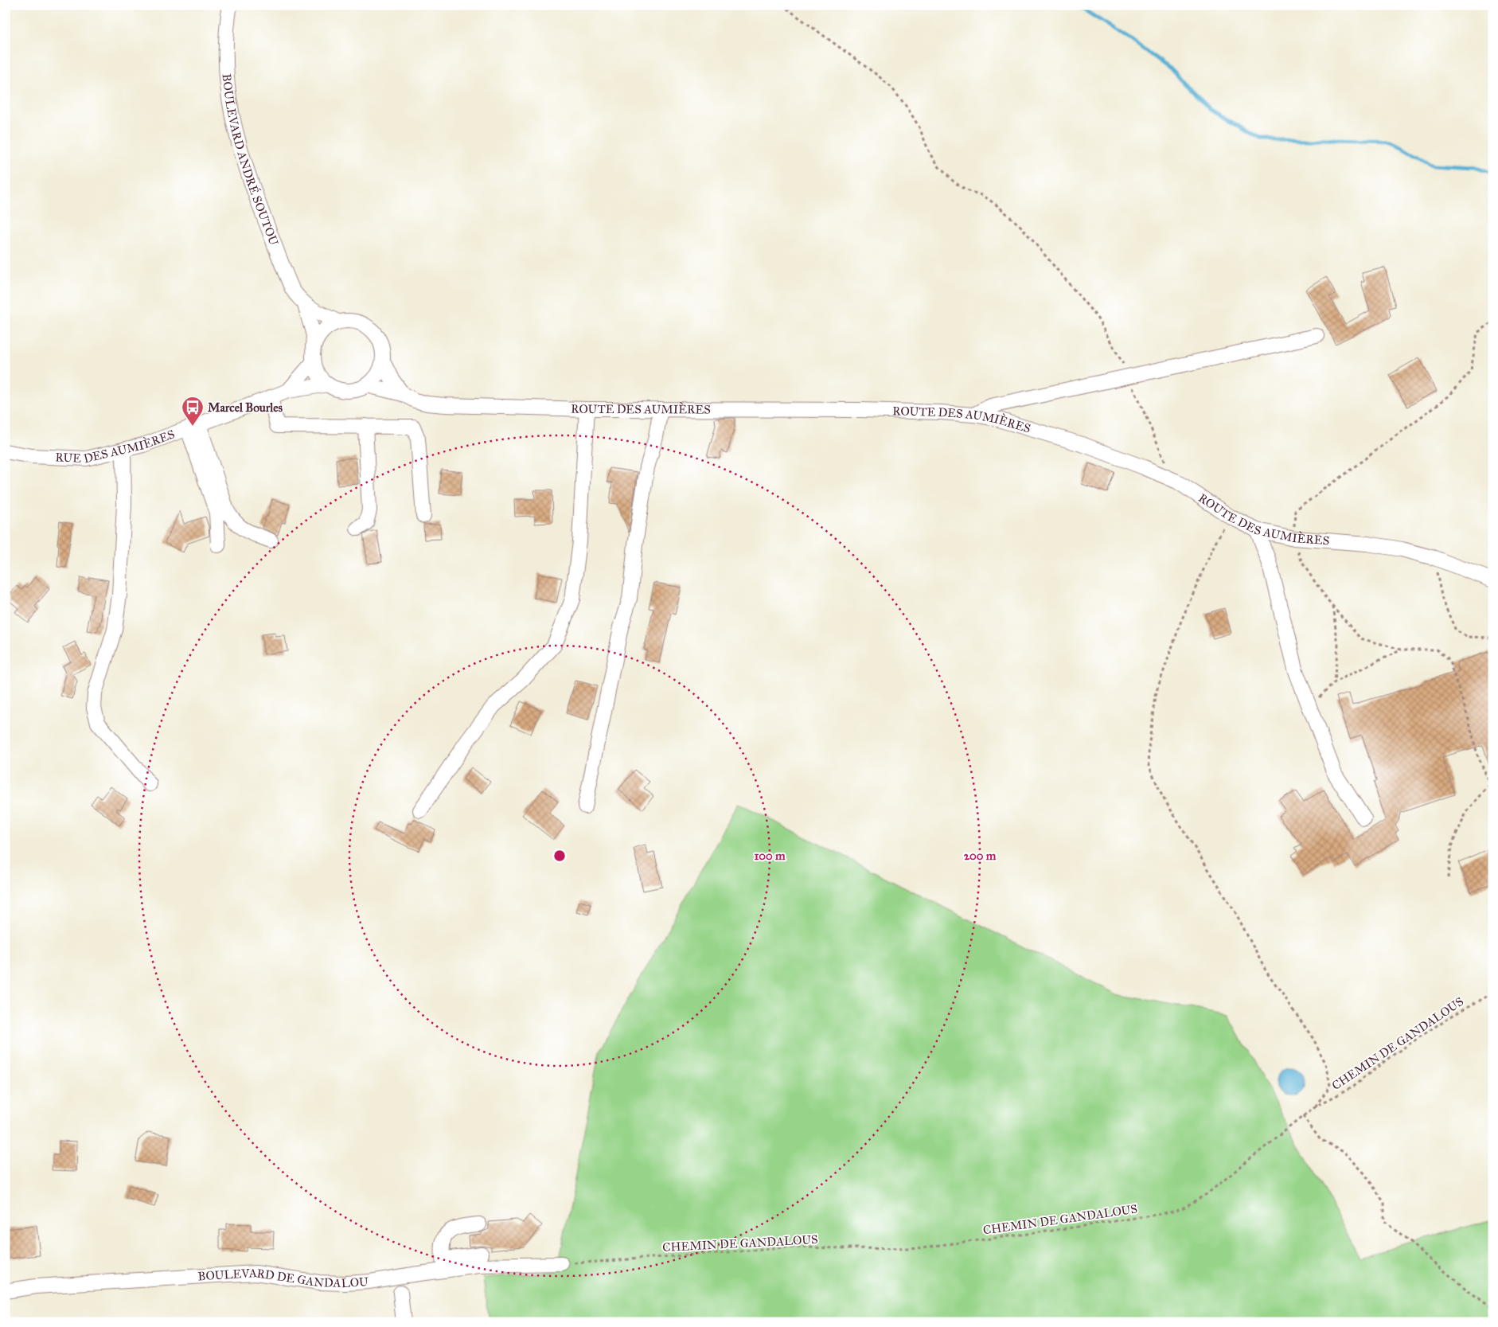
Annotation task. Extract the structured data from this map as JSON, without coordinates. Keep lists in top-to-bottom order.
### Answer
{
  "streets": {
    "street": [
      "BOULEVARD ANDRÉ SOUTOU",
      "ROUTE DES AUMIÈRES",
      "RUE DES AUMIÈRES",
      "BOULEVARD DE GANDALOU"
    ],
    "path": ["CHEMIN DE GANDALOUS"]
  },
  "crossings": [
    ["BOULEVARD ANDRÉ SOUTOU", "ROUTE DES AUMIÈRES"],
    ["CHEMIN DE GANDALOUS", "BOULEVARD DE GANDALOU"]
  ],
  "places": {
    "bus stop": ["Marcel Bourles"]
  },
  "rings": ["100 m", "200 m"]
}
